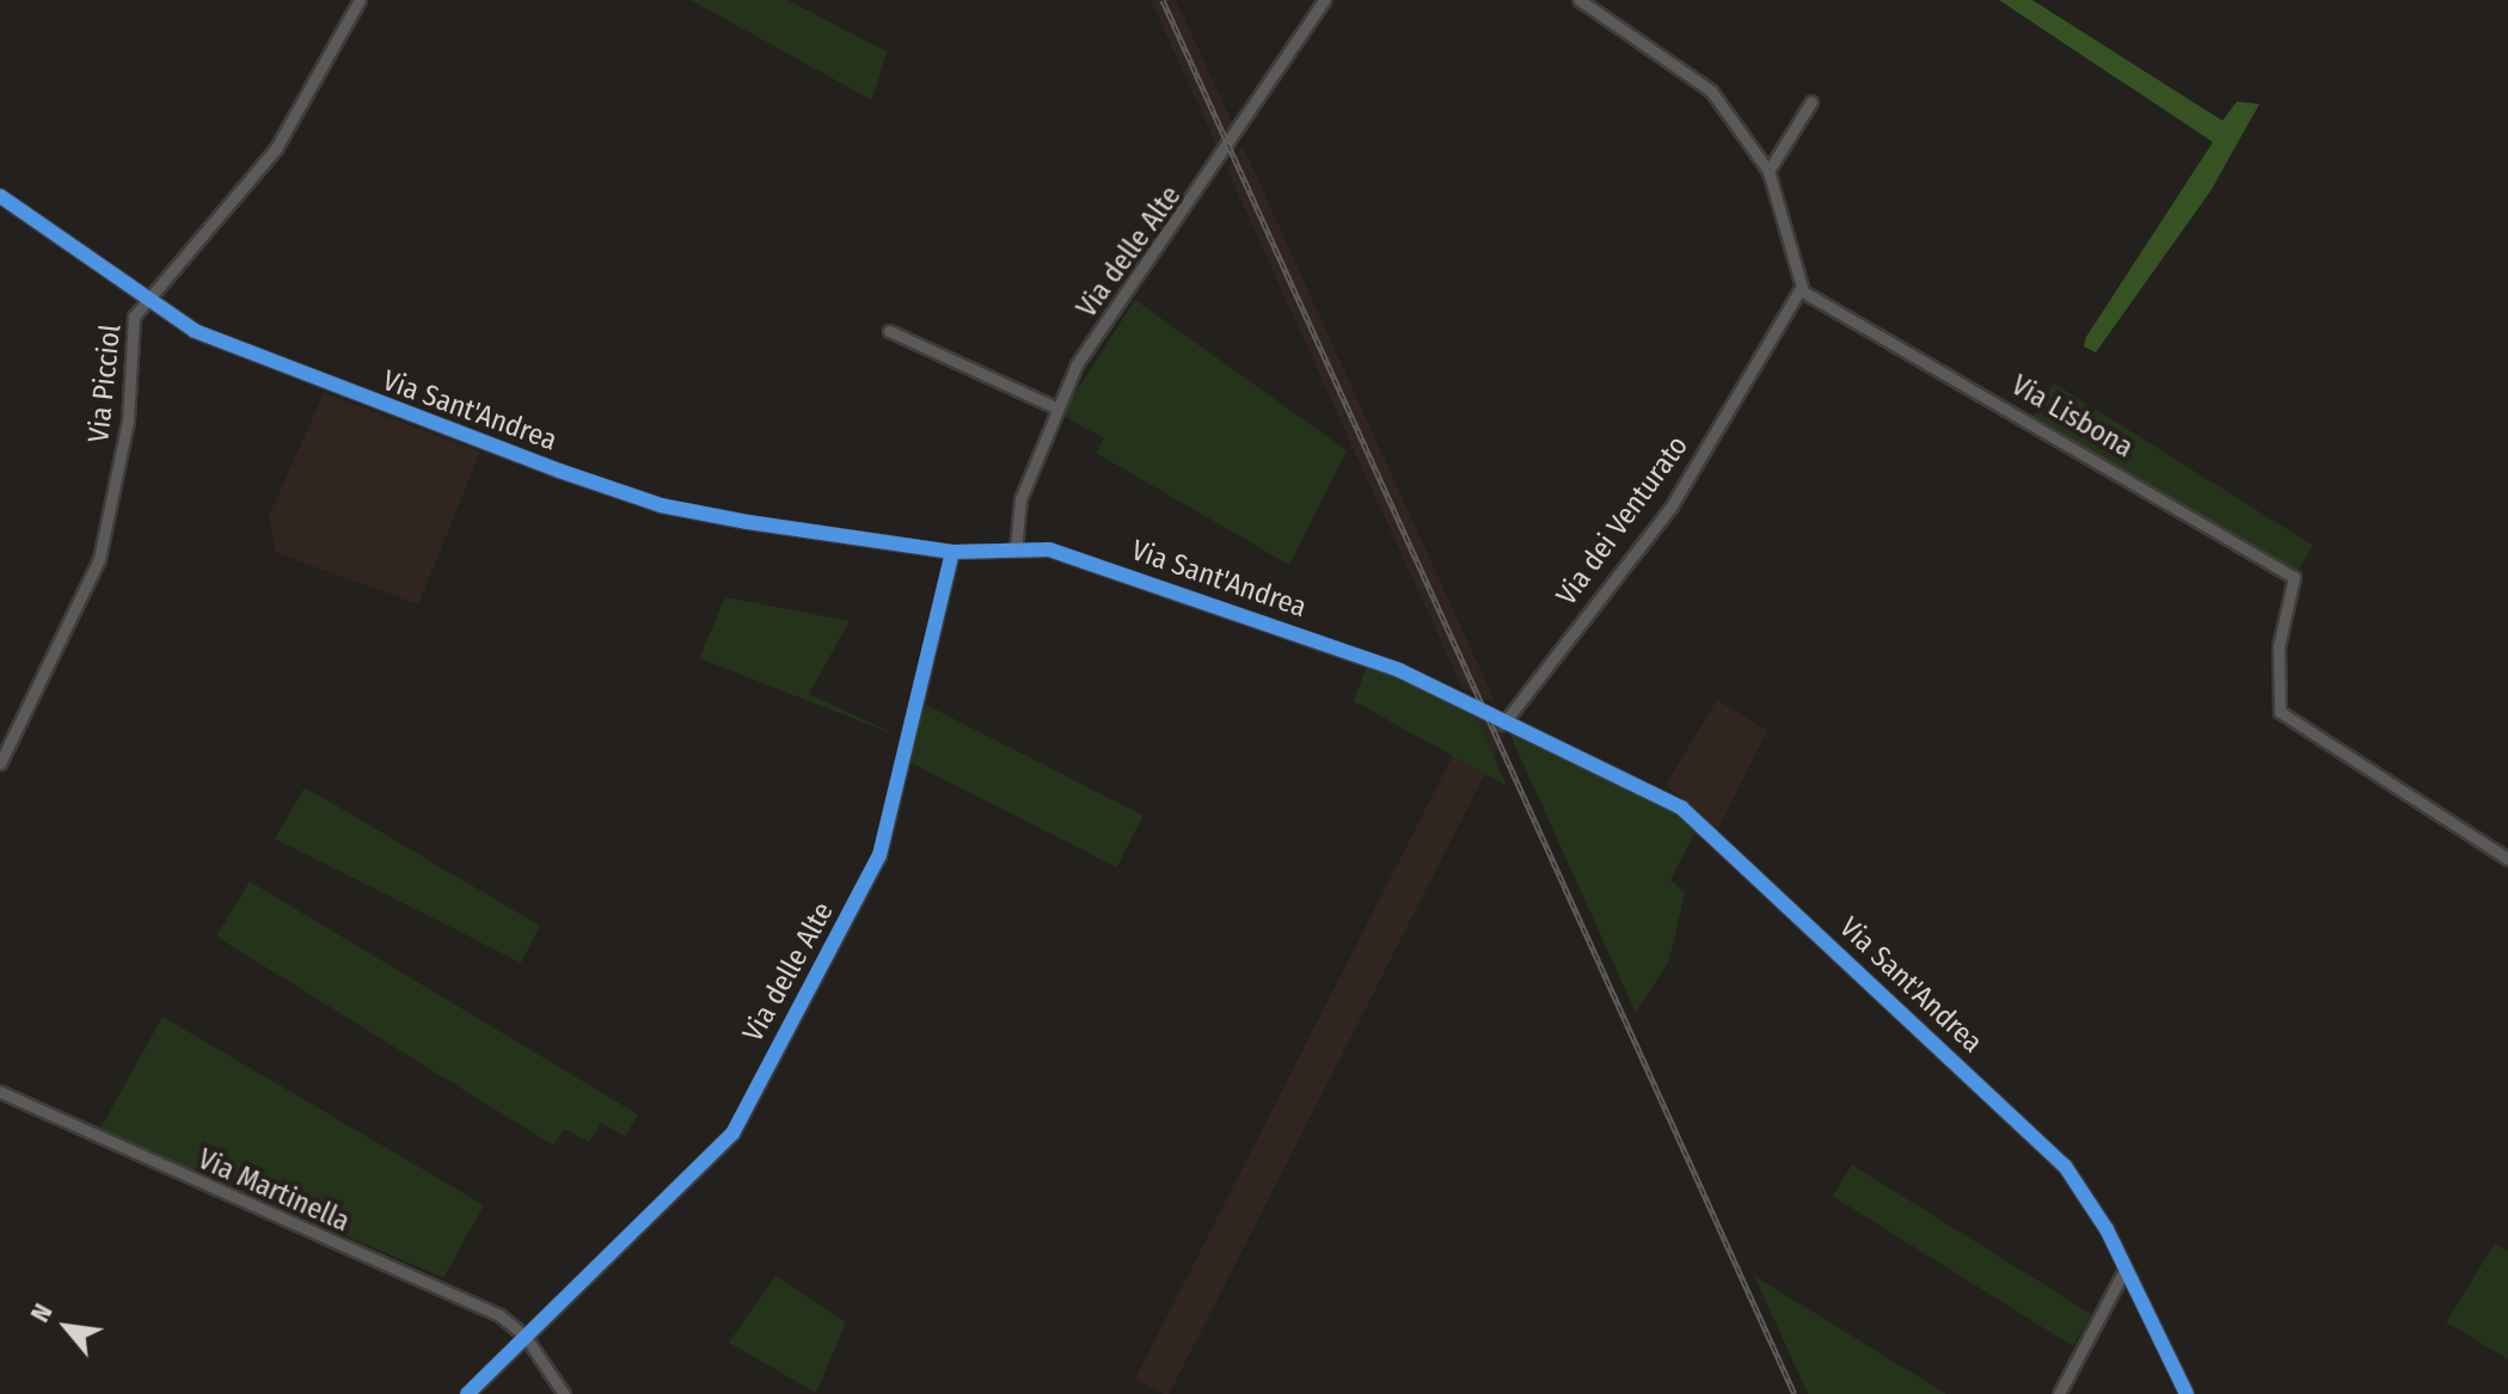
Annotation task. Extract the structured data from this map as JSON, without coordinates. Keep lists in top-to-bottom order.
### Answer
{
  "streets": {
    "street": [
      "Via delle Alte",
      "Via Picciol",
      "Via Sant'Andrea",
      "Via Lisbona",
      "Via dei Venturato",
      "Via Martinella"
    ]
  },
  "crossings": [
    ["Via delle Alte", "Via Sant'Andrea"],
    ["Via delle Alte", "Via Martinella"],
    ["Via Picciol", "Via Sant'Andrea"],
    ["Via Sant'Andrea", "Via dei Venturato"],
    ["Via Lisbona", "Via dei Venturato"]
  ],
  "north": "top left"
}
